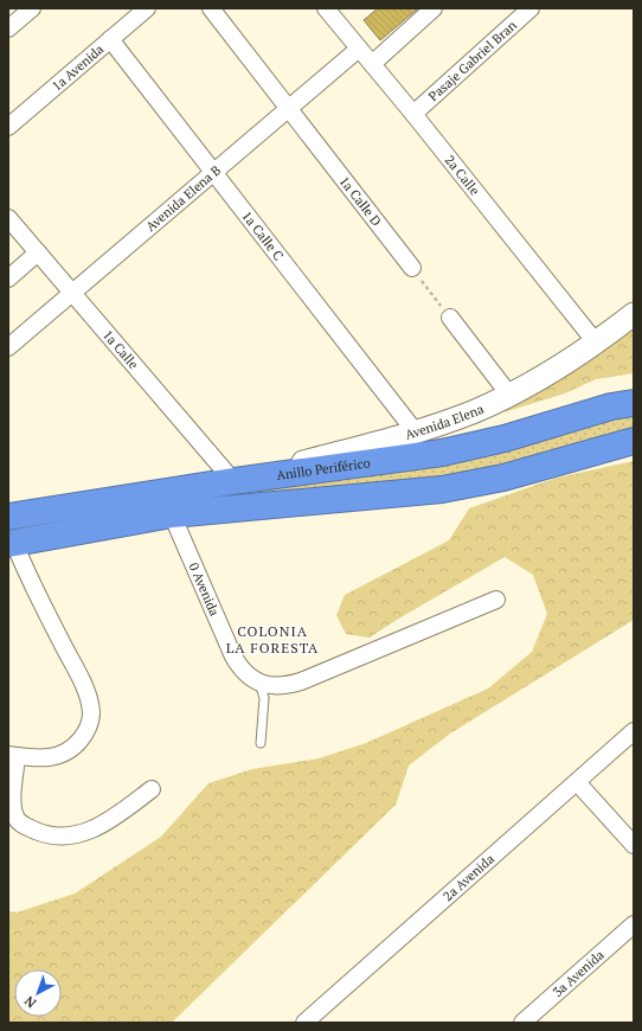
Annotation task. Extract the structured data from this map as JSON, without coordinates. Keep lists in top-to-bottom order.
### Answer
{
  "streets": {
    "highway": ["Anillo Periférico"],
    "main road": ["Avenida Elena"],
    "street": [
      "Pasaje Gabriel Bran",
      "1a Avenida",
      "2a Calle",
      "Avenida Elena B",
      "1a Calle D",
      "1a Calle C",
      "1a Calle",
      "0 Avenida",
      "2a Avenida",
      "3a Avenida"
    ]
  },
  "crossings": [
    ["Pasaje Gabriel Bran", "2a Calle"],
    ["1a Avenida", "1a Calle C"],
    ["2a Calle", "Avenida Elena B"],
    ["2a Calle", "Avenida Elena"],
    ["Avenida Elena B", "1a Calle D"],
    ["Avenida Elena B", "1a Calle C"],
    ["Avenida Elena B", "1a Calle"],
    ["1a Calle C", "Avenida Elena"],
    ["1a Calle", "Avenida Elena"],
    ["1a Calle", "Anillo Periférico"],
    ["Avenida Elena", "Anillo Periférico"]
  ],
  "districts": ["COLONIA LA FORESTA"],
  "north": "bottom left"
}
